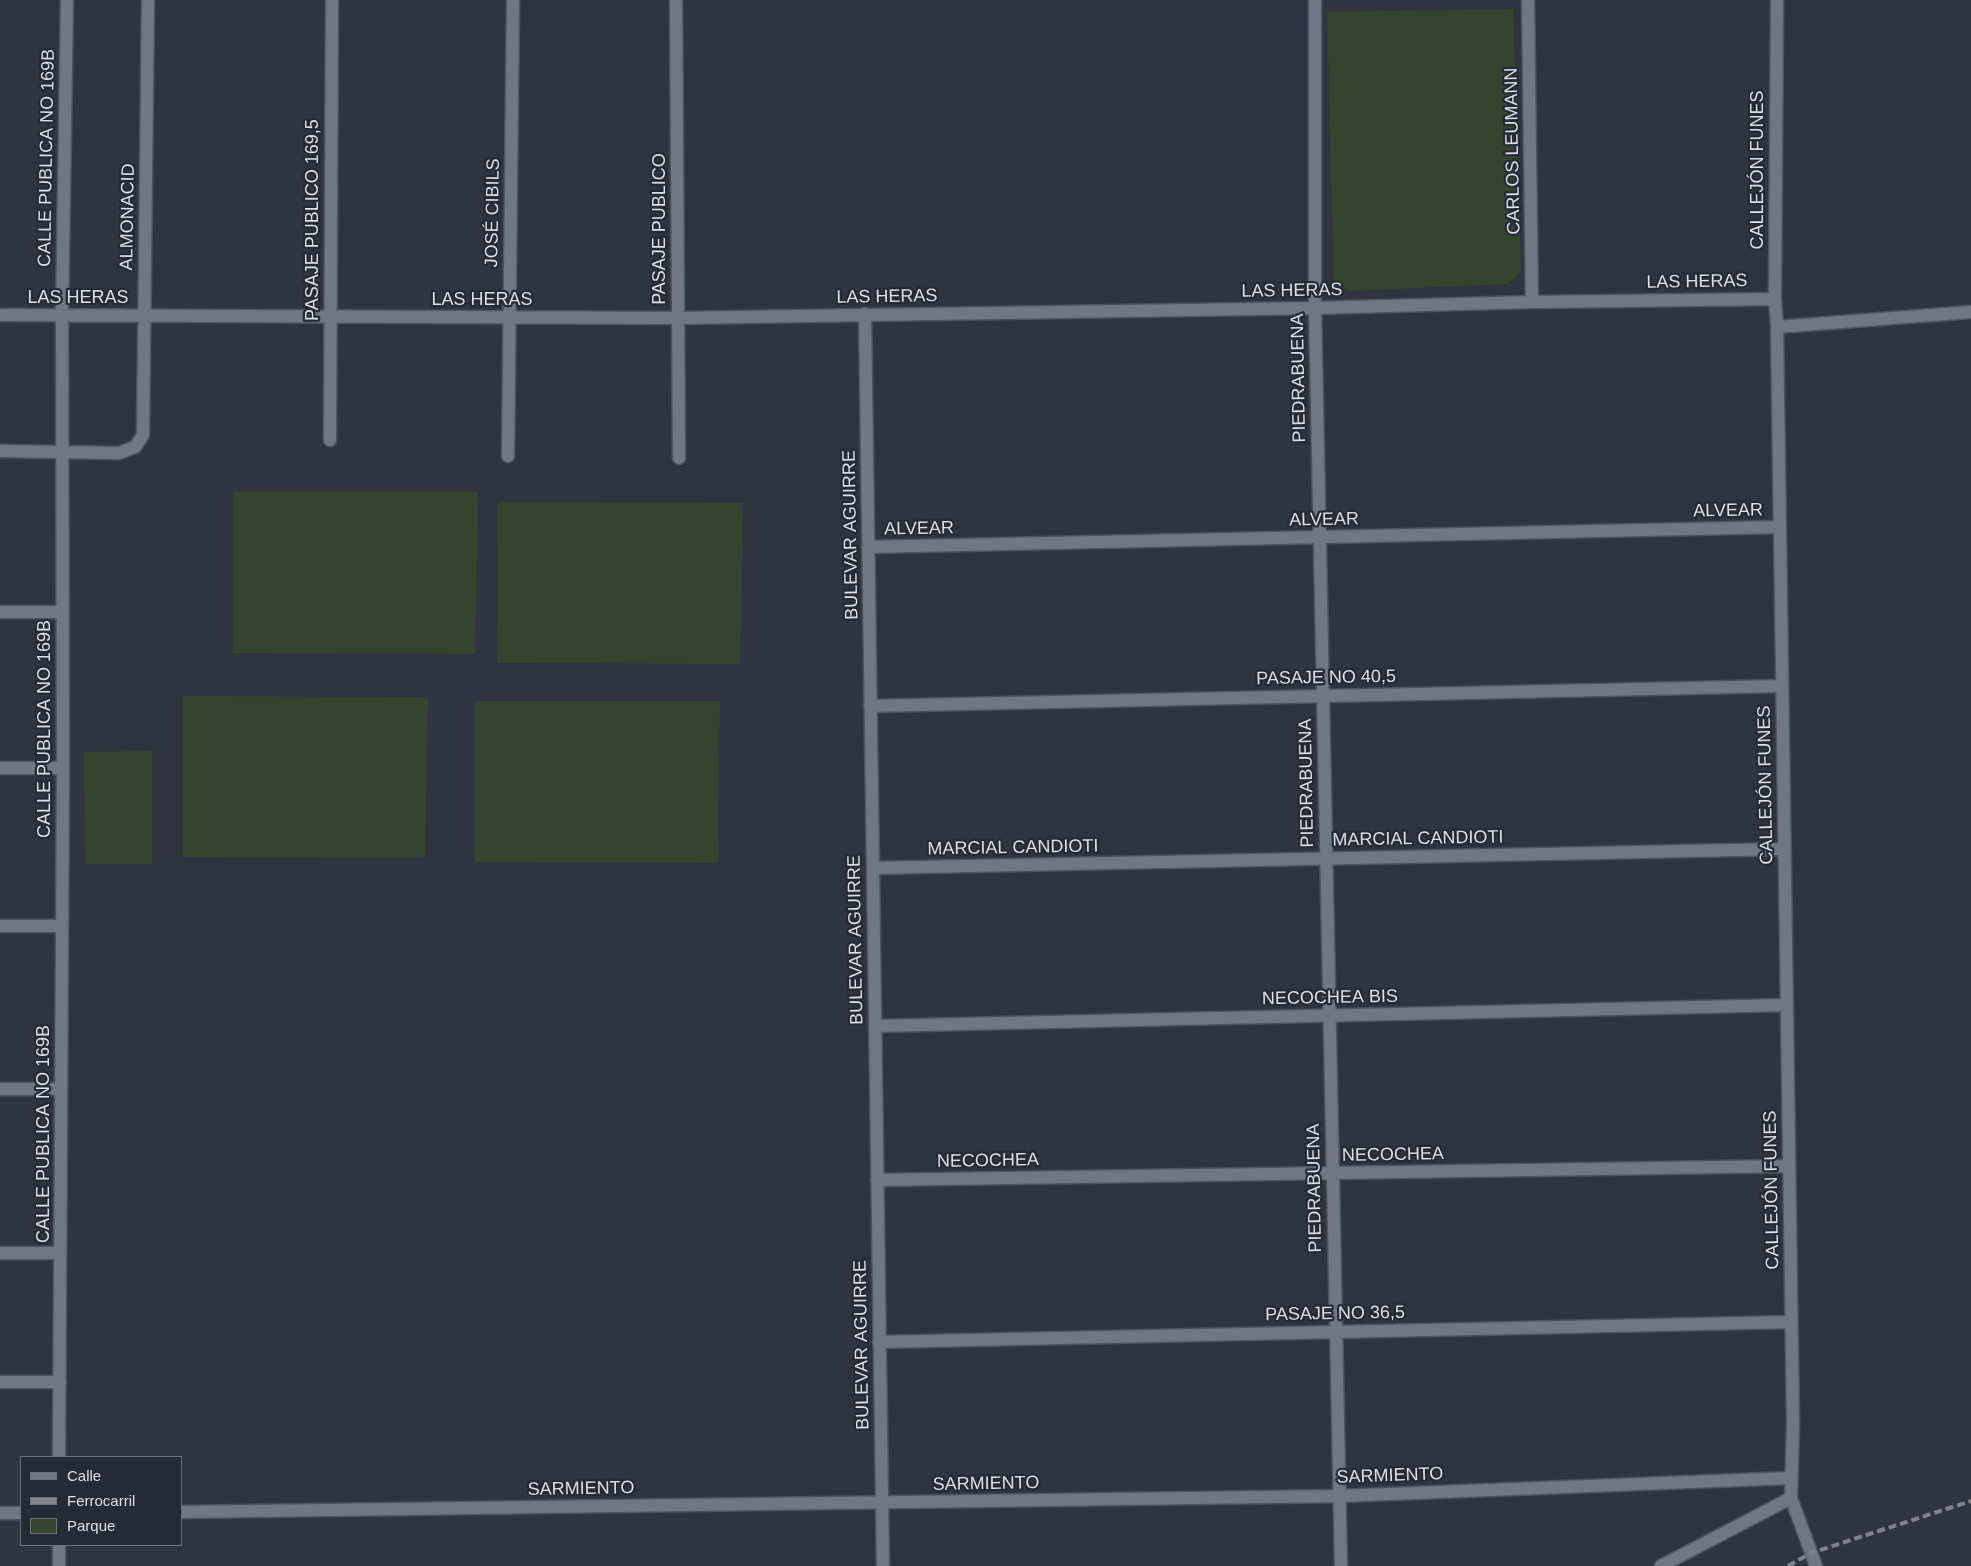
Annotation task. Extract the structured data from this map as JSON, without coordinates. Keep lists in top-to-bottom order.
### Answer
{
  "streets": {
    "street": [
      "CARLOS LEUMANN",
      "CALLE PUBLICA NO 169B",
      "CALLEJÓN FUNES",
      "JOSÉ CIBILS",
      "ALMONACID",
      "PASAJE PUBLICO 169,5",
      "PASAJE PUBLICO",
      "LAS HERAS",
      "PIEDRABUENA",
      "ALVEAR",
      "BULEVAR AGUIRRE",
      "PASAJE NO 40,5",
      "MARCIAL CANDIOTI",
      "NECOCHEA BIS",
      "NECOCHEA",
      "PASAJE NO 36,5",
      "SARMIENTO"
    ]
  },
  "crossings": [
    ["CARLOS LEUMANN", "LAS HERAS"],
    ["CALLE PUBLICA NO 169B", "ALMONACID"],
    ["CALLE PUBLICA NO 169B", "LAS HERAS"],
    ["CALLEJÓN FUNES", "LAS HERAS"],
    ["CALLEJÓN FUNES", "ALVEAR"],
    ["CALLEJÓN FUNES", "PASAJE NO 40,5"],
    ["CALLEJÓN FUNES", "MARCIAL CANDIOTI"],
    ["CALLEJÓN FUNES", "NECOCHEA BIS"],
    ["CALLEJÓN FUNES", "NECOCHEA"],
    ["CALLEJÓN FUNES", "PASAJE NO 36,5"],
    ["CALLEJÓN FUNES", "SARMIENTO"],
    ["JOSÉ CIBILS", "LAS HERAS"],
    ["ALMONACID", "LAS HERAS"],
    ["PASAJE PUBLICO 169,5", "LAS HERAS"],
    ["PASAJE PUBLICO", "LAS HERAS"],
    ["LAS HERAS", "PIEDRABUENA"],
    ["LAS HERAS", "BULEVAR AGUIRRE"],
    ["PIEDRABUENA", "ALVEAR"],
    ["PIEDRABUENA", "PASAJE NO 40,5"],
    ["PIEDRABUENA", "MARCIAL CANDIOTI"],
    ["PIEDRABUENA", "NECOCHEA BIS"],
    ["PIEDRABUENA", "NECOCHEA"],
    ["PIEDRABUENA", "PASAJE NO 36,5"],
    ["PIEDRABUENA", "SARMIENTO"],
    ["ALVEAR", "BULEVAR AGUIRRE"],
    ["BULEVAR AGUIRRE", "PASAJE NO 40,5"],
    ["BULEVAR AGUIRRE", "MARCIAL CANDIOTI"],
    ["BULEVAR AGUIRRE", "NECOCHEA BIS"],
    ["BULEVAR AGUIRRE", "NECOCHEA"],
    ["BULEVAR AGUIRRE", "PASAJE NO 36,5"],
    ["BULEVAR AGUIRRE", "SARMIENTO"]
  ],
  "legend": ["Calle", "Ferrocarril", "Parque"]
}
